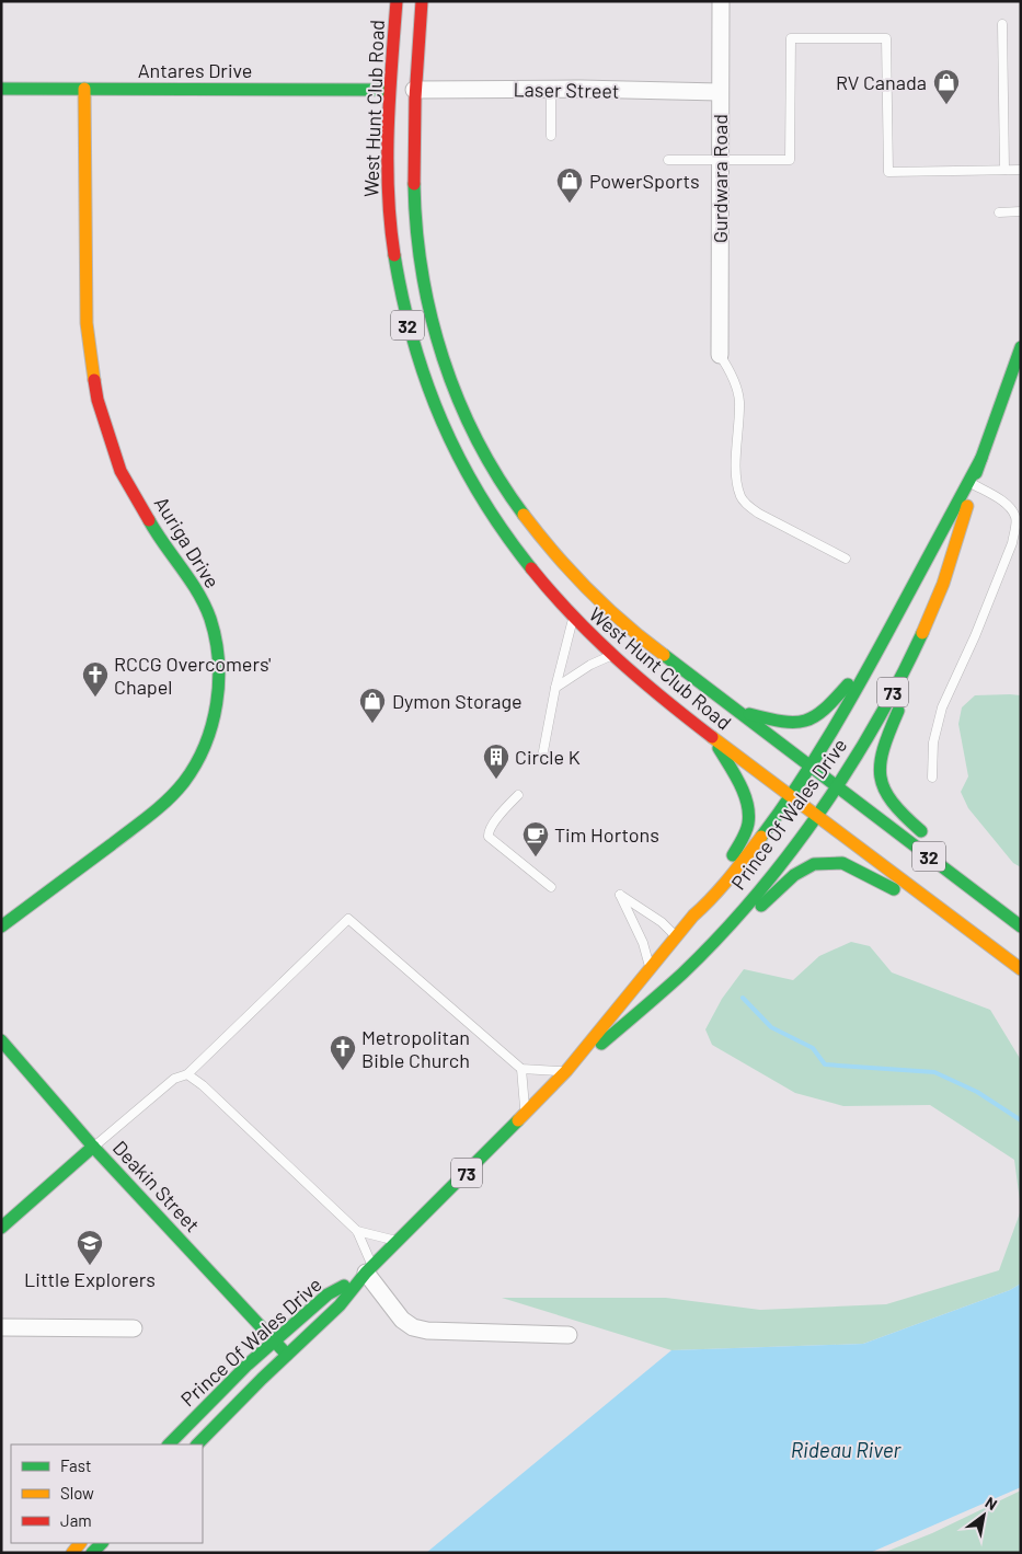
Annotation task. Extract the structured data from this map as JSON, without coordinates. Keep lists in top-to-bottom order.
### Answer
{
  "streets": {
    "main road": [
      "Antares Drive",
      "West Hunt Club Road",
      "32",
      "Auriga Drive",
      "73",
      "Prince Of Wales Drive",
      "Deakin Street"
    ],
    "street": ["Laser Street", "Gurdwara Road"]
  },
  "crossings": [
    ["Antares Drive", "Laser Street"],
    ["Antares Drive", "West Hunt Club Road"],
    ["Antares Drive", "Auriga Drive"],
    ["Laser Street", "West Hunt Club Road"],
    ["Laser Street", "Gurdwara Road"],
    ["West Hunt Club Road", "Prince Of Wales Drive"],
    ["Prince Of Wales Drive", "Deakin Street"]
  ],
  "water": ["Rideau River"],
  "places": {
    "shop": ["RV Canada", "PowerSports", "Dymon Storage"],
    "church": ["RCCG Overcomers' Chapel", "Metropolitan Bible Church"],
    "building": ["Circle K"],
    "cafe": ["Tim Hortons"],
    "school or university": ["Little Explorers"]
  },
  "legend": ["Fast", "Slow", "Jam"],
  "north": "top right"
}
